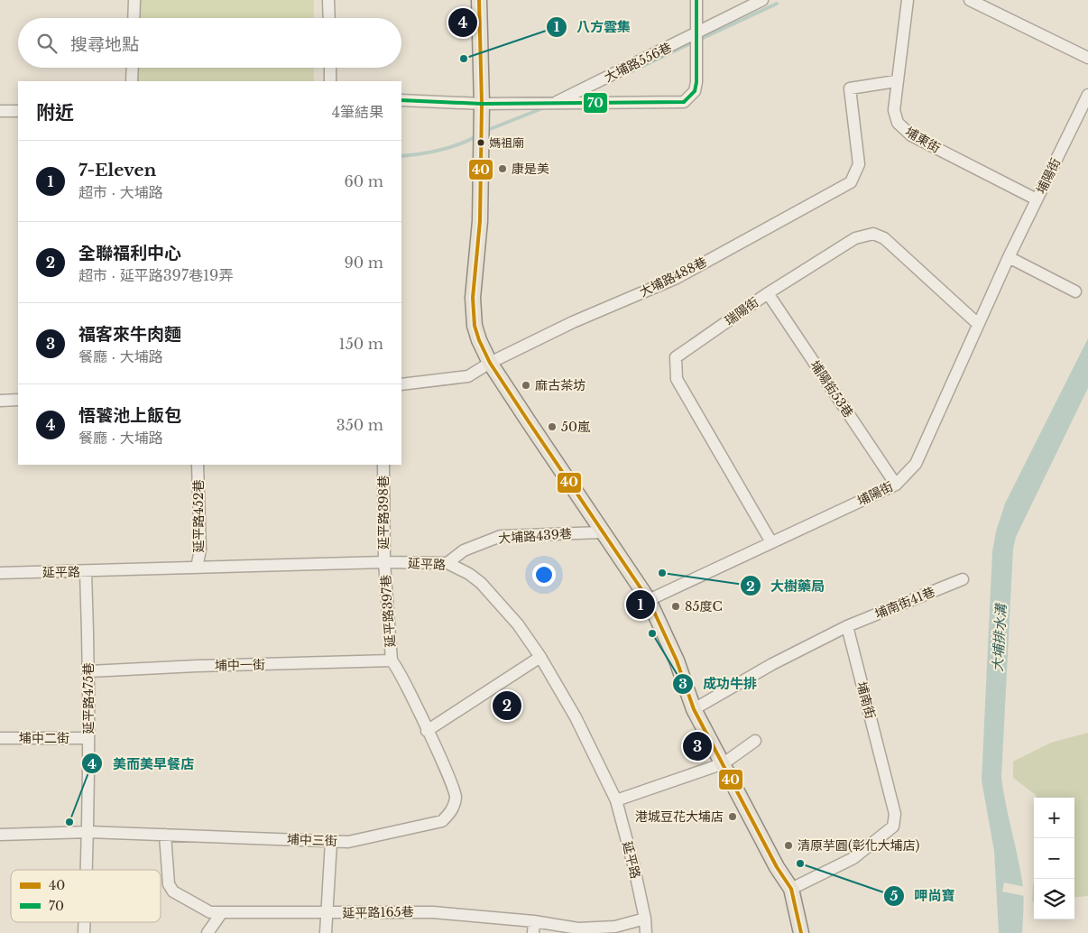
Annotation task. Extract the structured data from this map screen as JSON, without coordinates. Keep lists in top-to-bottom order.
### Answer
{
  "streets": {
    "street": [
      "大埔路556巷",
      "埔東街",
      "埔陽街",
      "大埔路488巷",
      "瑞陽街",
      "埔陽街53巷",
      "延平路398巷",
      "延平路452巷",
      "大埔路439巷",
      "延平路",
      "埔南街41巷",
      "延平路397巷",
      "埔中一街",
      "延平路475巷",
      "埔南街",
      "埔中二街",
      "埔中三街",
      "延平路165巷"
    ]
  },
  "crossings": [
    ["埔東街", "埔陽街"],
    ["埔東街", "大埔路488巷"],
    ["埔陽街", "瑞陽街"],
    ["埔陽街", "埔陽街53巷"],
    ["瑞陽街", "埔陽街53巷"],
    ["延平路398巷", "延平路"],
    ["延平路398巷", "延平路397巷"],
    ["延平路452巷", "延平路"],
    ["大埔路439巷", "延平路"],
    ["延平路", "延平路397巷"],
    ["延平路", "延平路475巷"],
    ["延平路", "延平路165巷"],
    ["埔南街41巷", "埔南街"],
    ["延平路397巷", "埔中一街"],
    ["延平路397巷", "埔中三街"],
    ["埔中一街", "延平路475巷"],
    ["埔中一街", "埔中三街"],
    ["延平路475巷", "埔中二街"],
    ["延平路475巷", "埔中三街"],
    ["埔中三街", "延平路165巷"]
  ],
  "water": ["大埔排水溝"],
  "places": [
    "八方雲集",
    "媽祖廟",
    "康是美",
    "麻古茶坊",
    "50嵐",
    "大樹藥局",
    "85度C",
    "成功牛排",
    "港城豆花大埔店",
    "美而美早餐店",
    "清原芋圓(彰化大埔店)",
    "呷尚寶"
  ],
  "lines": ["transit line 40", "transit line 70"],
  "legend": ["40", "70"],
  "page": {
    "pins": [
      "4",
      "1",
      "2",
      "3"
    ],
    "search": "搜尋地點",
    "heading": ["附近", "4筆結果"],
    "list": [
      {
        "mark": "1",
        "name": "7-Eleven",
        "note": "超市 · 大埔路",
        "value": "60 m"
      },
      {
        "mark": "2",
        "name": "全聯福利中心",
        "note": "超市 · 延平路397巷19弄",
        "value": "90 m"
      },
      {
        "mark": "3",
        "name": "福客來牛肉麵",
        "note": "餐廳 · 大埔路",
        "value": "150 m"
      },
      {
        "mark": "4",
        "name": "悟饕池上飯包",
        "note": "餐廳 · 大埔路",
        "value": "350 m"
      }
    ],
    "map_buttons": ["+", "−"]
  }
}
